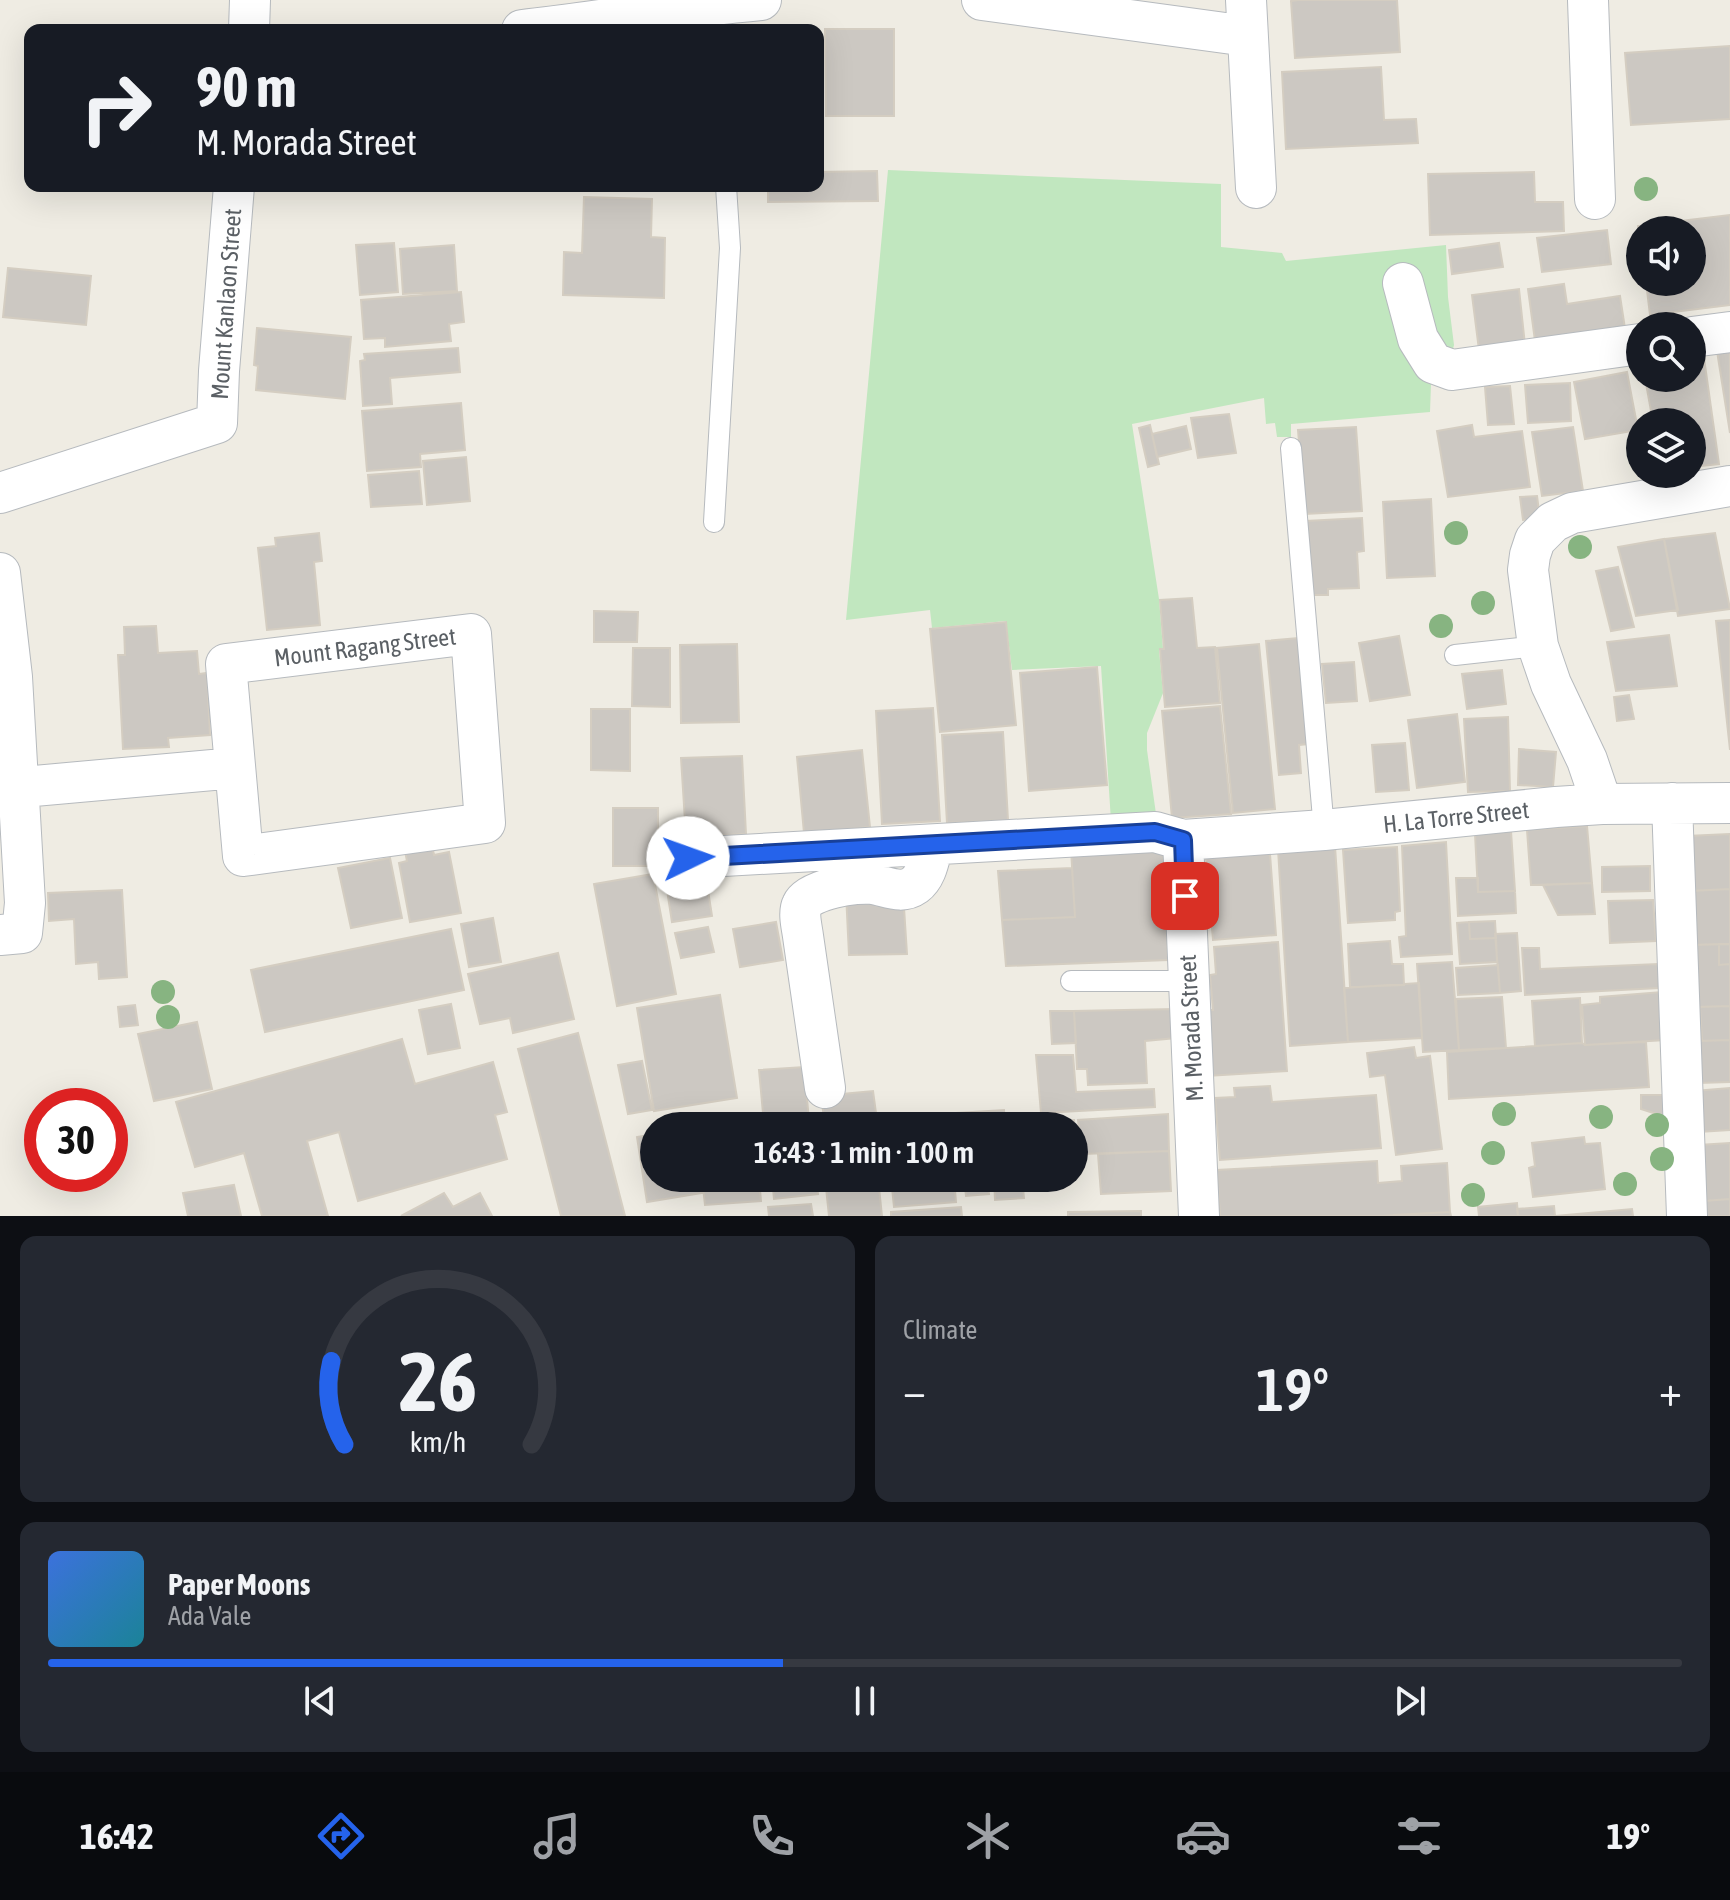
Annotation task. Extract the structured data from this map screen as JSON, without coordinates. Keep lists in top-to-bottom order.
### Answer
{
  "streets": {
    "street": [
      "Mount Kanlaon Street",
      "Mount Ragang Street",
      "H. La Torre Street",
      "M. Morada Street"
    ]
  },
  "crossings": [
    ["H. La Torre Street", "M. Morada Street"]
  ],
  "page": {
    "turn": ["90 m", "M. Morada Street"],
    "limit": "30",
    "trip": "16:43 · 1 min · 100 m",
    "tile": "Climate",
    "heat": ["−", "19°", "+"],
    "song": ["Paper Moons", "Ada Vale"],
    "tabs": ["16:42", "19°"],
    "gauge": ["26", "km/h"]
  }
}
